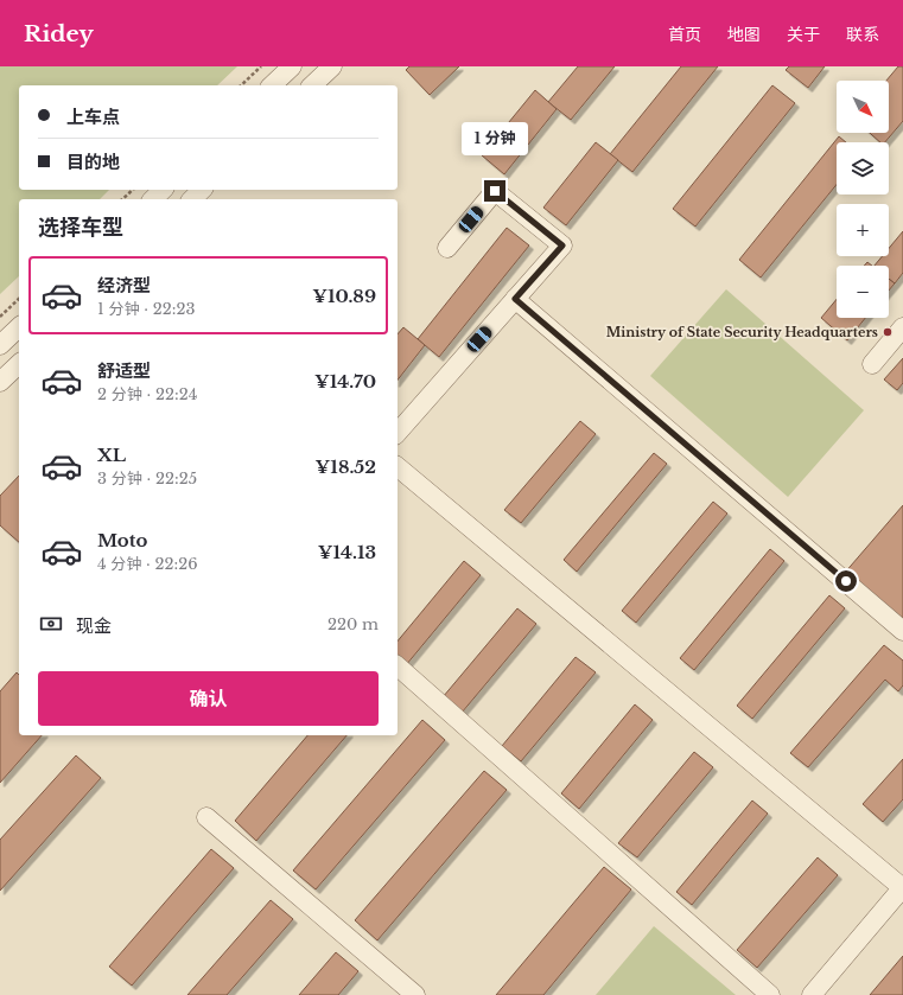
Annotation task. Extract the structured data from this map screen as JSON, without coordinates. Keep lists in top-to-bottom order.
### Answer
{
  "places": ["Ministry of State Security Headquarters"],
  "north": "bottom right",
  "page": {
    "header": "Ridey",
    "nav": [
      "首页",
      "地图",
      "关于",
      "联系"
    ],
    "map_buttons": ["+", "−"],
    "banner": ["上车点", "目的地"],
    "bubble": "1 分钟",
    "heading": "选择车型",
    "list": [
      {
        "name": "经济型",
        "note": "1 分钟 · 22:23",
        "value": "¥10.89"
      },
      {
        "name": "舒适型",
        "note": "2 分钟 · 22:24",
        "value": "¥14.70"
      },
      {
        "name": "XL",
        "note": "3 分钟 · 22:25",
        "value": "¥18.52"
      },
      {
        "name": "Moto",
        "note": "4 分钟 · 22:26",
        "value": "¥14.13"
      }
    ],
    "pay": ["现金", "220 m"],
    "buttons": "确认"
  }
}
